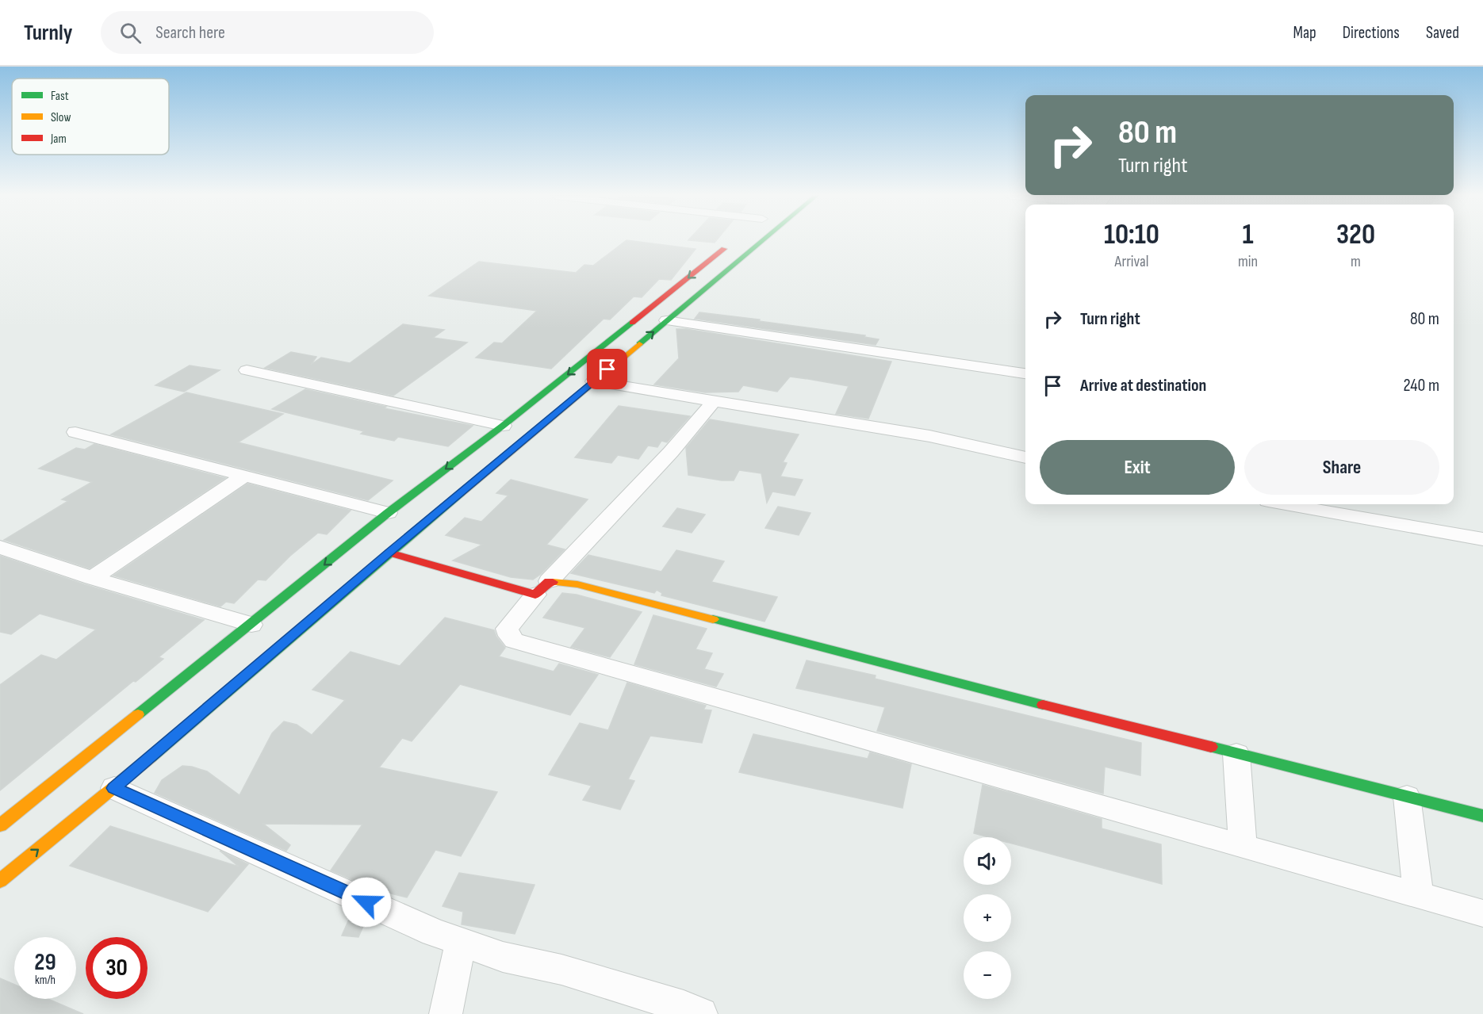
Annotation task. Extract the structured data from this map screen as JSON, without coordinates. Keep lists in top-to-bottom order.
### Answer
{
  "legend": ["Fast", "Slow", "Jam"],
  "page": {
    "header": "Turnly",
    "search": "Search here",
    "nav": ["Map", "Directions", "Saved"],
    "turn": ["80 m", "Turn right"],
    "eta": [
      "10:10",
      "Arrival",
      "1",
      "min",
      "320",
      "m"
    ],
    "list": [
      {
        "name": "Turn right",
        "value": "80 m"
      },
      {
        "name": "Arrive at destination",
        "value": "240 m"
      }
    ],
    "buttons": ["Exit", "Share"],
    "map_buttons": ["+", "−"],
    "speed": "29 km/h",
    "limit": "30"
  }
}
